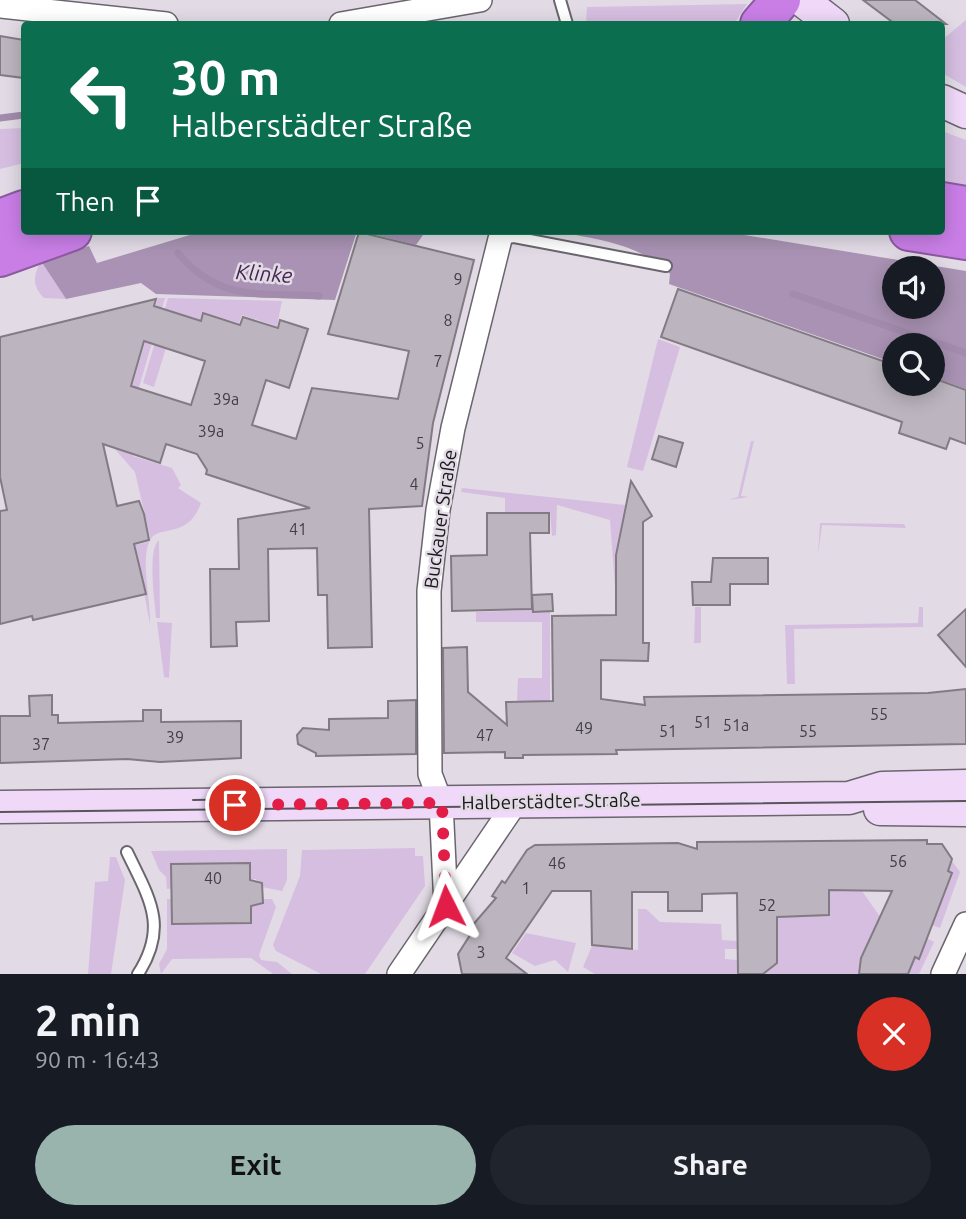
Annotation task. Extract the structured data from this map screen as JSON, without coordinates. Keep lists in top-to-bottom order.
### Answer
{
  "streets": {
    "main road": ["Halberstädter Straße"],
    "street": ["Buckauer Straße"]
  },
  "crossings": [
    ["Buckauer Straße", "Halberstädter Straße"]
  ],
  "water": ["Klinke"],
  "house_numbers": [
    "9",
    "8",
    "7",
    "39a",
    "39a",
    "5",
    "4",
    "41",
    "55",
    "51",
    "51a",
    "49",
    "51",
    "55",
    "47",
    "39",
    "37",
    "56",
    "46",
    "40",
    "1",
    "52",
    "3"
  ],
  "page": {
    "turn": ["30 m", "Halberstädter Straße"],
    "then": "Then",
    "heading": ["2 min", "90 m · 16:43"],
    "buttons": ["Exit", "Share"]
  }
}
